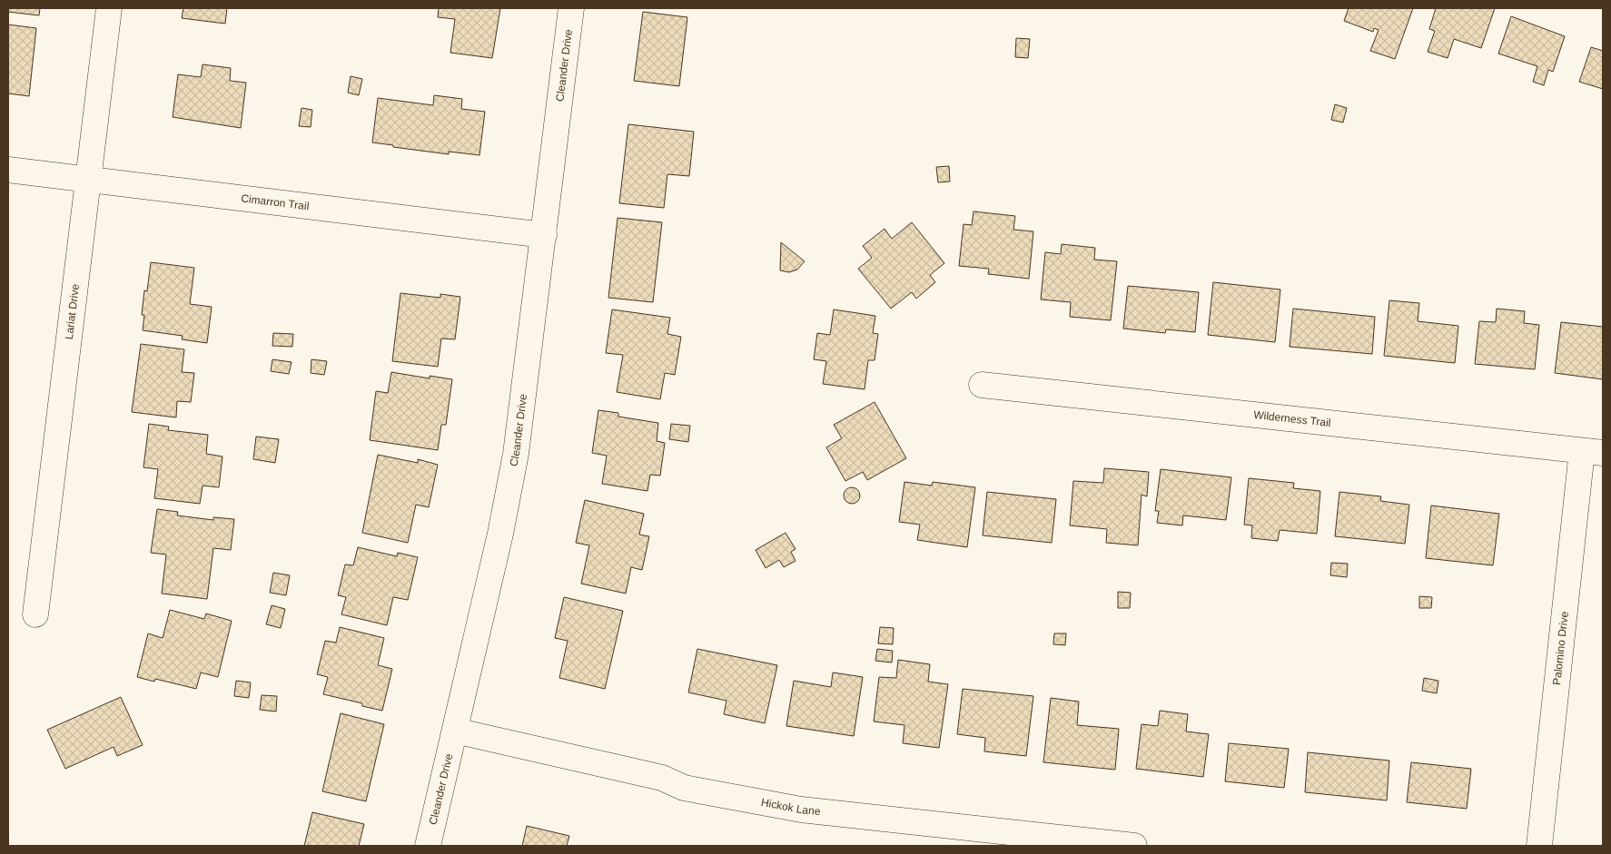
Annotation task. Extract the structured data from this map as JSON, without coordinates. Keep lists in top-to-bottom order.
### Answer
{
  "streets": {
    "street": [
      "Cleander Drive",
      "Cimarron Trail",
      "Lariat Drive",
      "Wilderness Trail",
      "Palomino Drive",
      "Hickok Lane"
    ]
  },
  "crossings": [
    ["Cleander Drive", "Cimarron Trail"],
    ["Cleander Drive", "Hickok Lane"],
    ["Cimarron Trail", "Lariat Drive"],
    ["Wilderness Trail", "Palomino Drive"]
  ]
}
